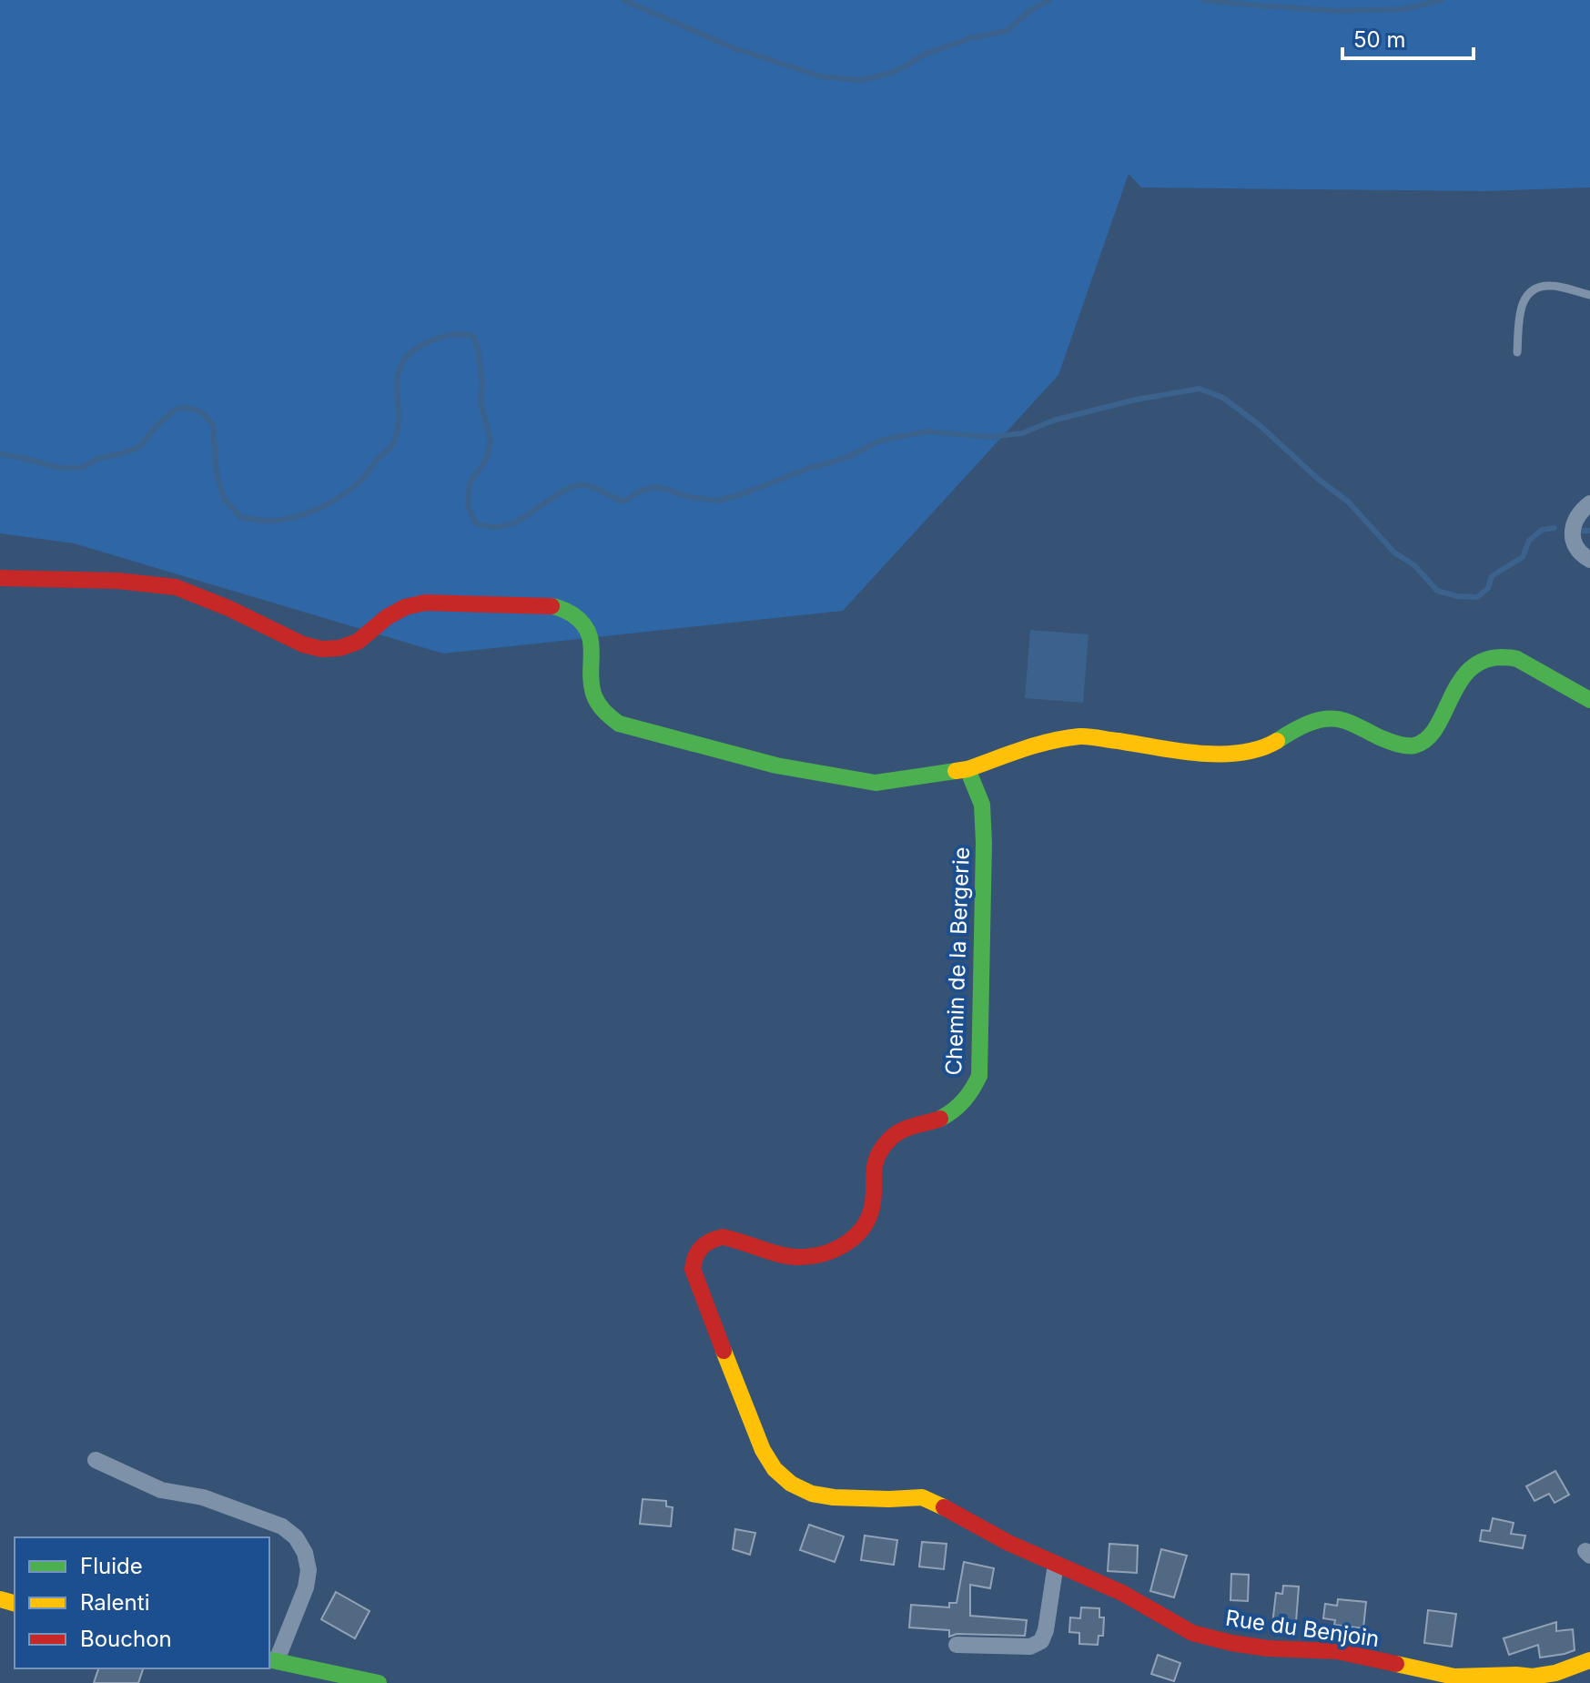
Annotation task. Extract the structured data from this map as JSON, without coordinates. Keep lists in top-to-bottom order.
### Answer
{
  "streets": {
    "street": ["Chemin de la Bergerie", "Rue du Benjoin"]
  },
  "crossings": [
    ["Chemin de la Bergerie", "Rue du Benjoin"]
  ],
  "legend": ["Fluide", "Ralenti", "Bouchon"],
  "scale_bar": "50 m"
}
